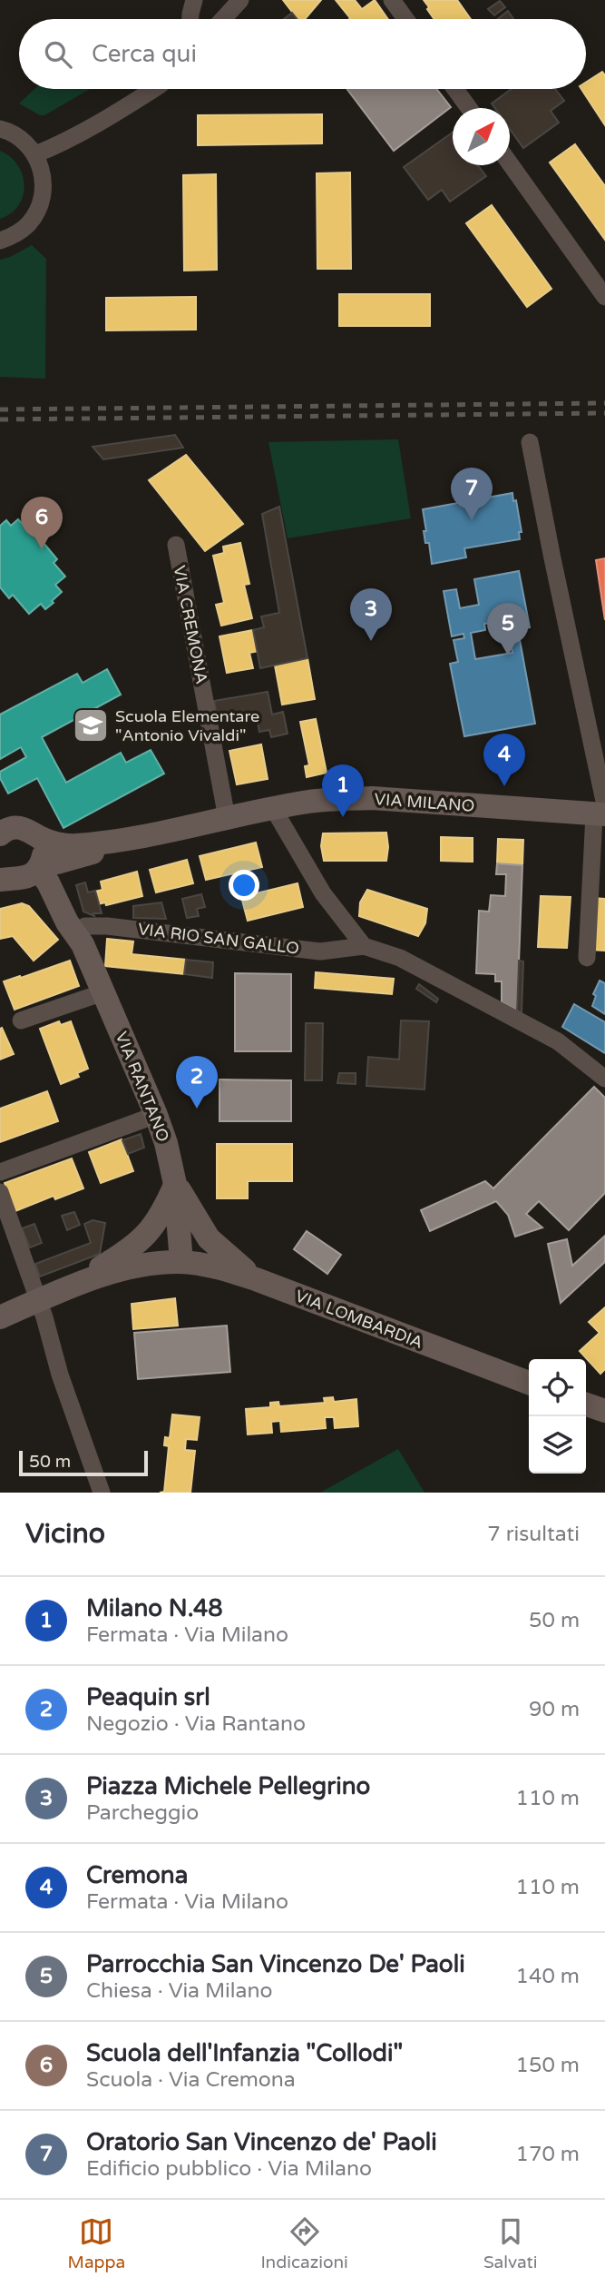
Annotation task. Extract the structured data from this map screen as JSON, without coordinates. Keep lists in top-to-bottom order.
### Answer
{
  "streets": {
    "street": [
      "VIA CREMONA",
      "VIA MILANO",
      "VIA RIO SAN GALLO",
      "VIA RANTANO",
      "VIA LOMBARDIA"
    ]
  },
  "crossings": [
    ["VIA CREMONA", "VIA MILANO"],
    ["VIA MILANO", "VIA RANTANO"],
    ["VIA RIO SAN GALLO", "VIA RANTANO"],
    ["VIA RANTANO", "VIA LOMBARDIA"]
  ],
  "places": {
    "school or university": ["Scuola Elementare \"Antonio Vivaldi\""]
  },
  "scale_bar": "50 m",
  "north": "top right",
  "page": {
    "search": "Cerca qui",
    "pins": [
      "7",
      "6",
      "3",
      "5",
      "4",
      "1",
      "2"
    ],
    "scale": "50 m",
    "heading": ["Vicino", "7 risultati"],
    "list": [
      {
        "mark": "1",
        "name": "Milano N.48",
        "note": "Fermata · Via Milano",
        "value": "50 m"
      },
      {
        "mark": "2",
        "name": "Peaquin srl",
        "note": "Negozio · Via Rantano",
        "value": "90 m"
      },
      {
        "mark": "3",
        "name": "Piazza Michele Pellegrino",
        "note": "Parcheggio",
        "value": "110 m"
      },
      {
        "mark": "4",
        "name": "Cremona",
        "note": "Fermata · Via Milano",
        "value": "110 m"
      },
      {
        "mark": "5",
        "name": "Parrocchia San Vincenzo De' Paoli",
        "note": "Chiesa · Via Milano",
        "value": "140 m"
      },
      {
        "mark": "6",
        "name": "Scuola dell'Infanzia \"Collodi\"",
        "note": "Scuola · Via Cremona",
        "value": "150 m"
      },
      {
        "mark": "7",
        "name": "Oratorio San Vincenzo de' Paoli",
        "note": "Edificio pubblico · Via Milano",
        "value": "170 m"
      }
    ],
    "nav": ["Mappa", "Indicazioni", "Salvati"]
  }
}
